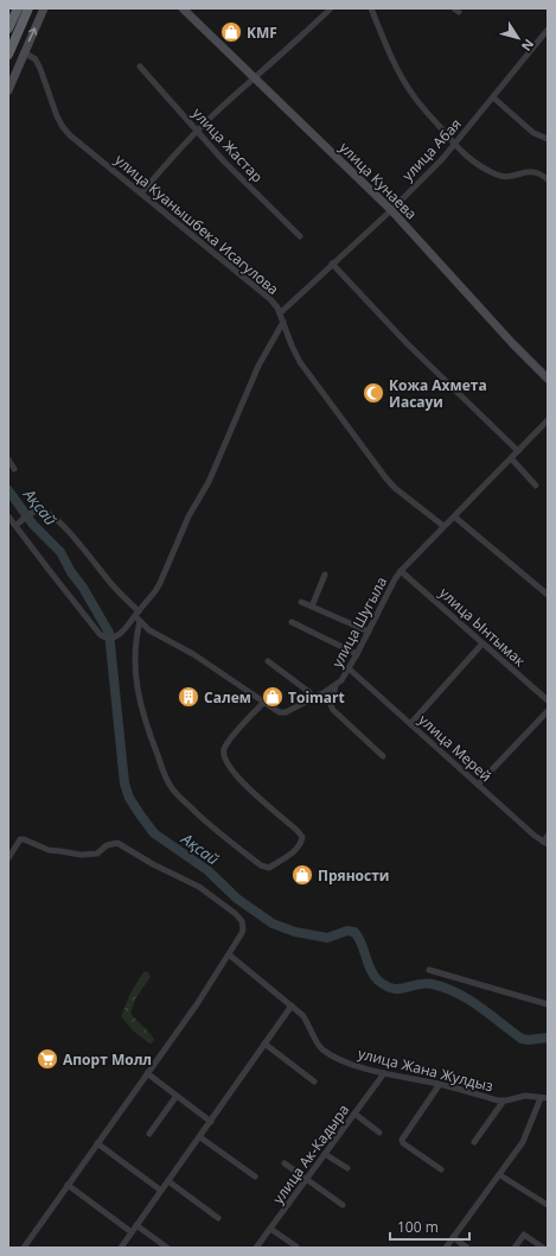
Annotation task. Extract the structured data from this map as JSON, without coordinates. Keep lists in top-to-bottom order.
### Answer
{
  "streets": {
    "main road": ["улица Кунаева"],
    "street": [
      "улица Жастар",
      "улица Абая",
      "улица Куанышбека Исагулова",
      "улица Шугыла",
      "улица Ынтымак",
      "улица Мерей",
      "улица Жана Жулдыз",
      "улица Ак-Кадыра"
    ]
  },
  "crossings": [
    ["улица Абая", "улица Кунаева"],
    ["улица Абая", "улица Куанышбека Исагулова"],
    ["улица Куанышбека Исагулова", "улица Шугыла"],
    ["улица Шугыла", "улица Ынтымак"],
    ["улица Шугыла", "улица Мерей"],
    ["улица Жана Жулдыз", "улица Ак-Кадыра"]
  ],
  "water": ["Ақсай"],
  "places": {
    "shop": ["KMF", "Toimart", "Пряности"],
    "mosque": ["Кожа Ахмета Иасауи"],
    "building": ["Салем"],
    "supermarket": ["Апорт Молл"]
  },
  "scale_bar": "100 m",
  "north": "bottom right"
}
